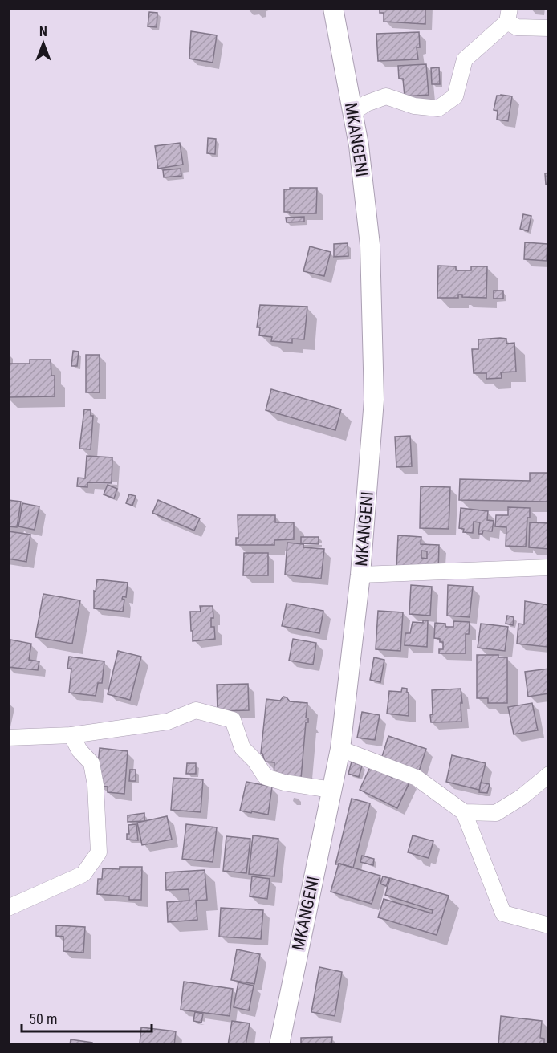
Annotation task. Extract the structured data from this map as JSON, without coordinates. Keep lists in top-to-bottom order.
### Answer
{
  "streets": {
    "street": ["MKANGENI"]
  },
  "scale_bar": "50 m",
  "north": "top"
}
